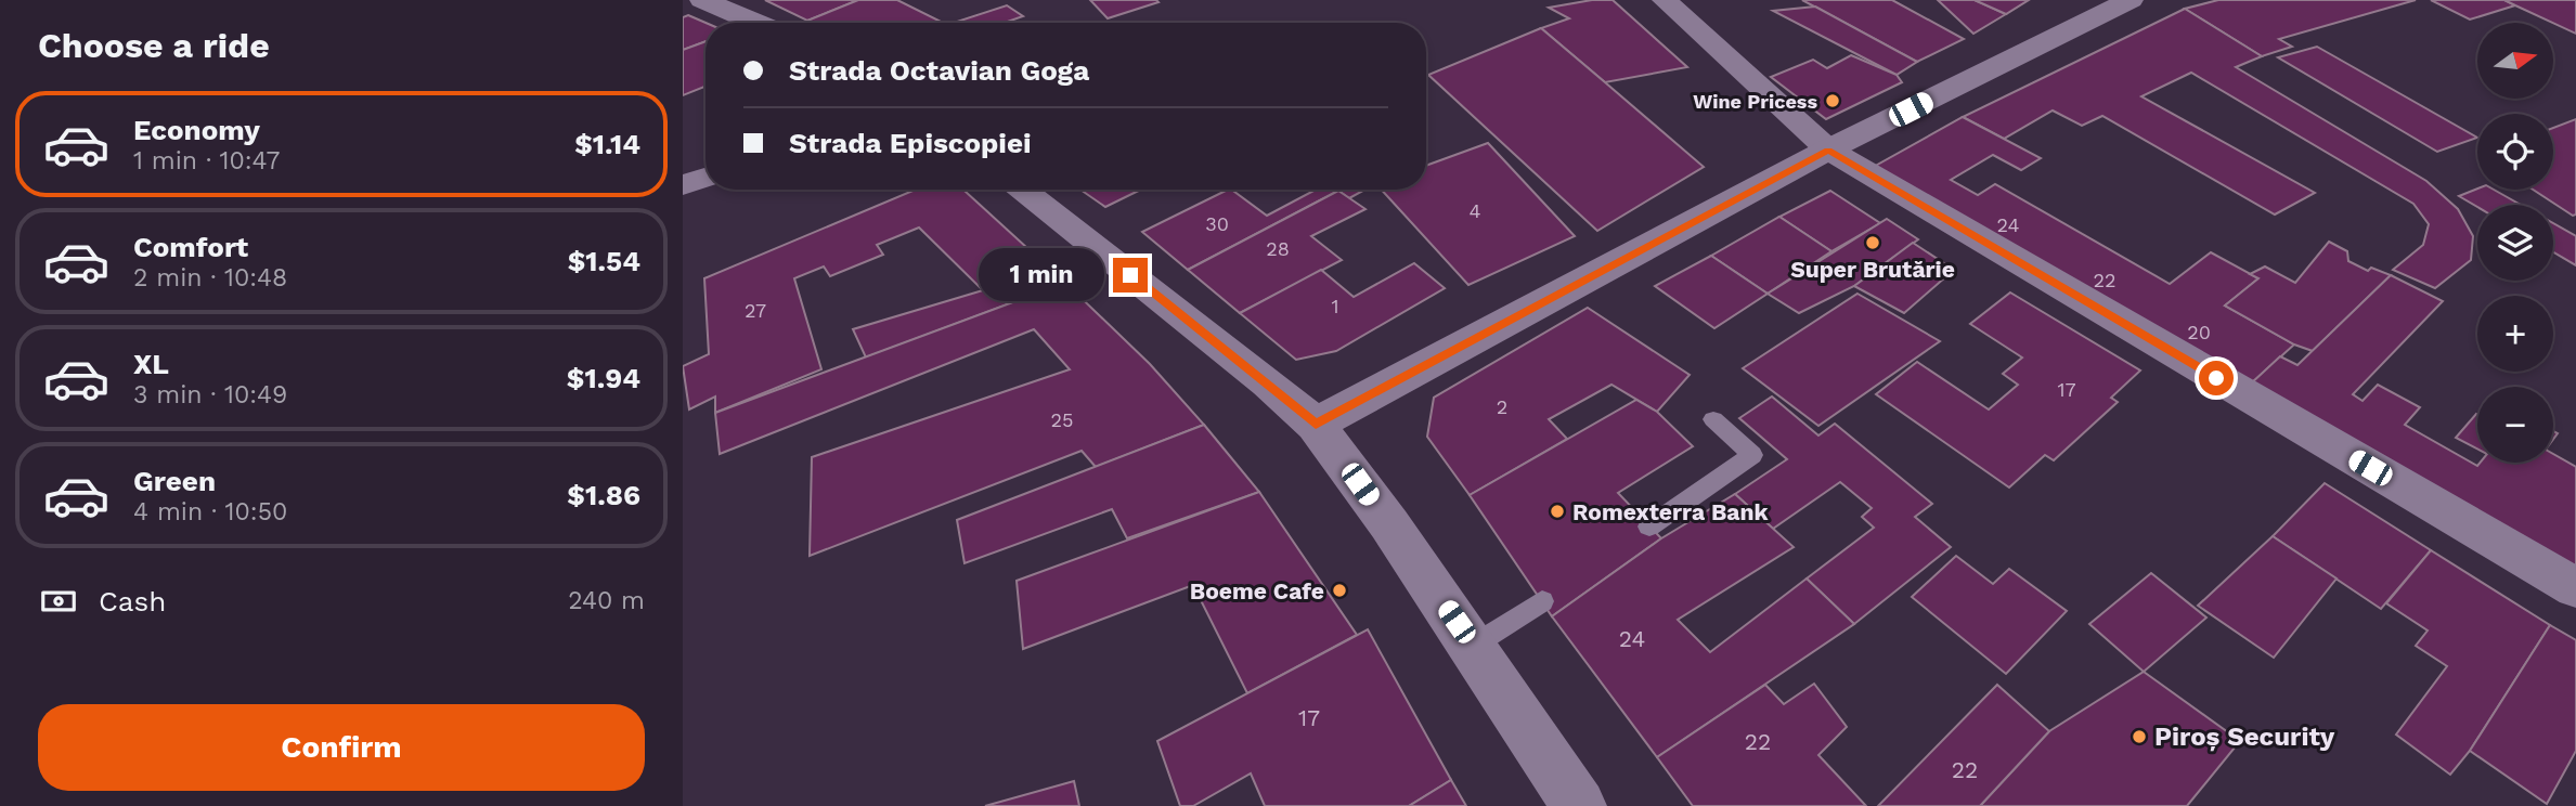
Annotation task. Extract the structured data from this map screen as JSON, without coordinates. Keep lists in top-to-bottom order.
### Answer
{
  "places": [
    "Wine Pricess",
    "Super Brutărie",
    "Romexterra Bank",
    "Boeme Cafe",
    "Piroș Security"
  ],
  "house_numbers": [
    "4",
    "30",
    "24",
    "28",
    "22",
    "1",
    "27",
    "20",
    "17",
    "2",
    "25",
    "24",
    "17",
    "22",
    "22"
  ],
  "north": "right",
  "page": {
    "heading": "Choose a ride",
    "map_buttons": ["+", "−"],
    "banner": ["Strada Octavian Goga", "Strada Episcopiei"],
    "list": [
      {
        "name": "Economy",
        "note": "1 min · 10:47",
        "value": "$1.14"
      },
      {
        "name": "Comfort",
        "note": "2 min · 10:48",
        "value": "$1.54"
      },
      {
        "name": "XL",
        "note": "3 min · 10:49",
        "value": "$1.94"
      },
      {
        "name": "Green",
        "note": "4 min · 10:50",
        "value": "$1.86"
      }
    ],
    "bubble": "1 min",
    "pay": ["Cash", "240 m"],
    "buttons": "Confirm"
  }
}
